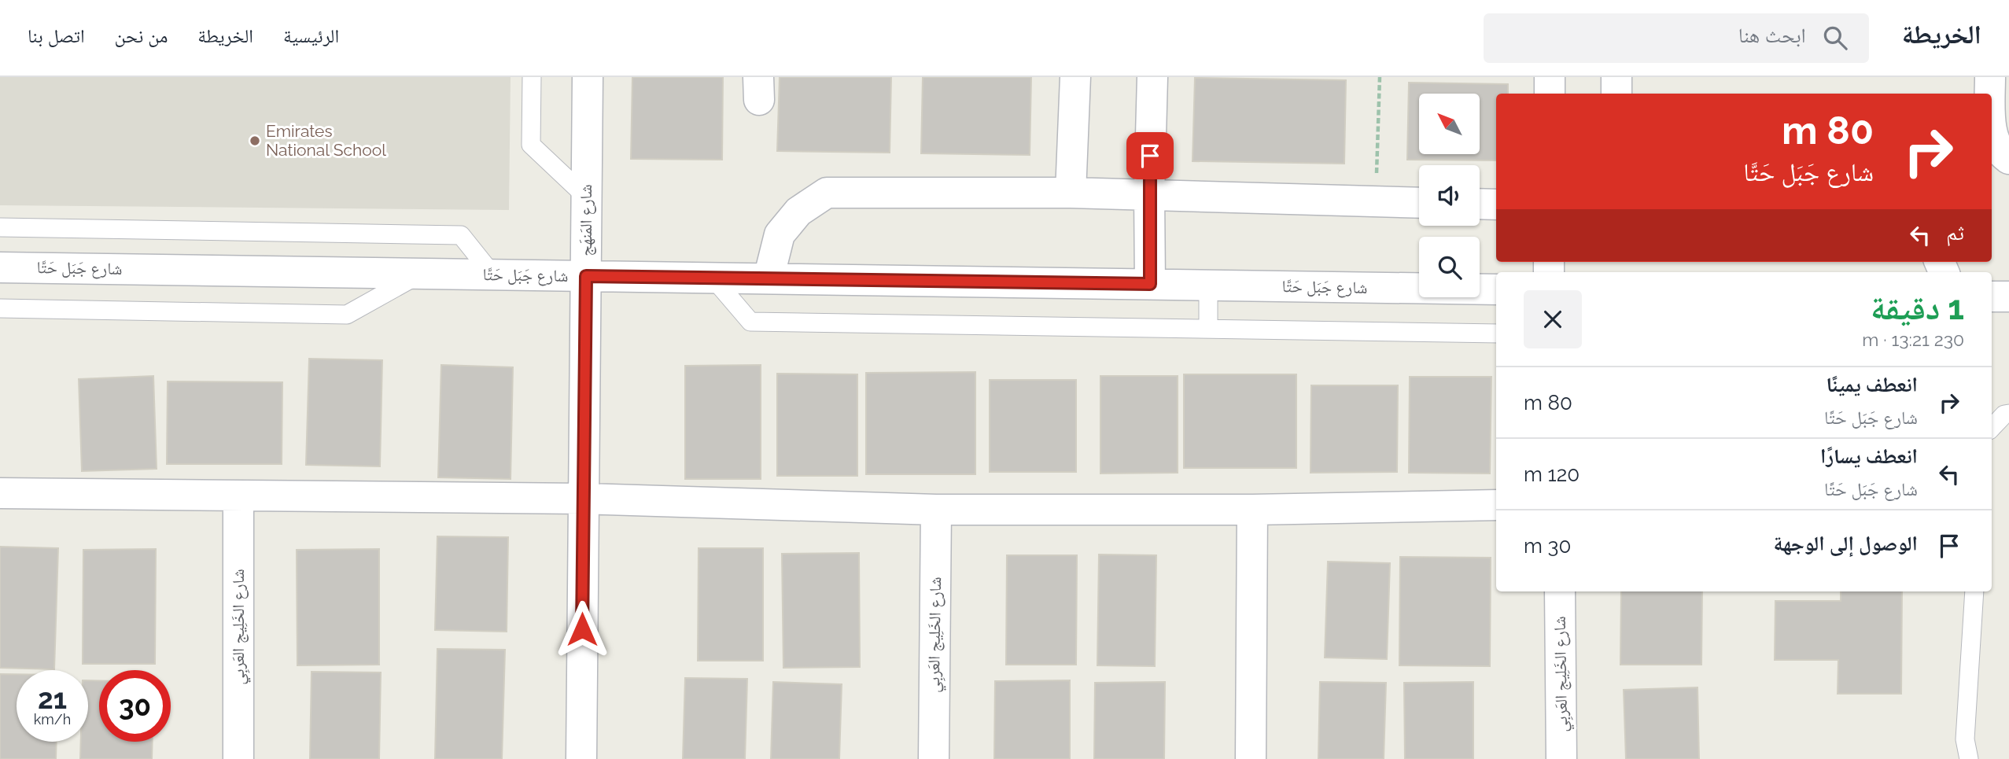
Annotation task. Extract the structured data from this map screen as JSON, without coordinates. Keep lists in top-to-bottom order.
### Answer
{
  "streets": {
    "street": ["شارع المَنهَج", "شارع جَبَل حَتَّا", "شارع الخَلِيج العَربِي"]
  },
  "crossings": [
    ["شارع المَنهَج", "شارع جَبَل حَتَّا"]
  ],
  "places": ["Emirates National School"],
  "north": "top left",
  "page": {
    "header": "الخريطة",
    "search": "ابحث هنا",
    "nav": [
      "الرئيسية",
      "الخريطة",
      "من نحن",
      "اتصل بنا"
    ],
    "turn": ["80 m", "شارع جَبَل حَتَّا"],
    "then": "ثم",
    "heading": ["1 دقيقة", "230 m · 13:21"],
    "list": [
      {
        "name": "انعطف يمينًا",
        "note": "شارع جَبَل حَتَّا",
        "value": "80 m"
      },
      {
        "name": "انعطف يسارًا",
        "note": "شارع جَبَل حَتَّا",
        "value": "120 m"
      },
      {
        "name": "الوصول إلى الوجهة",
        "value": "30 m"
      }
    ],
    "speed": "21 km/h",
    "limit": "30"
  }
}
